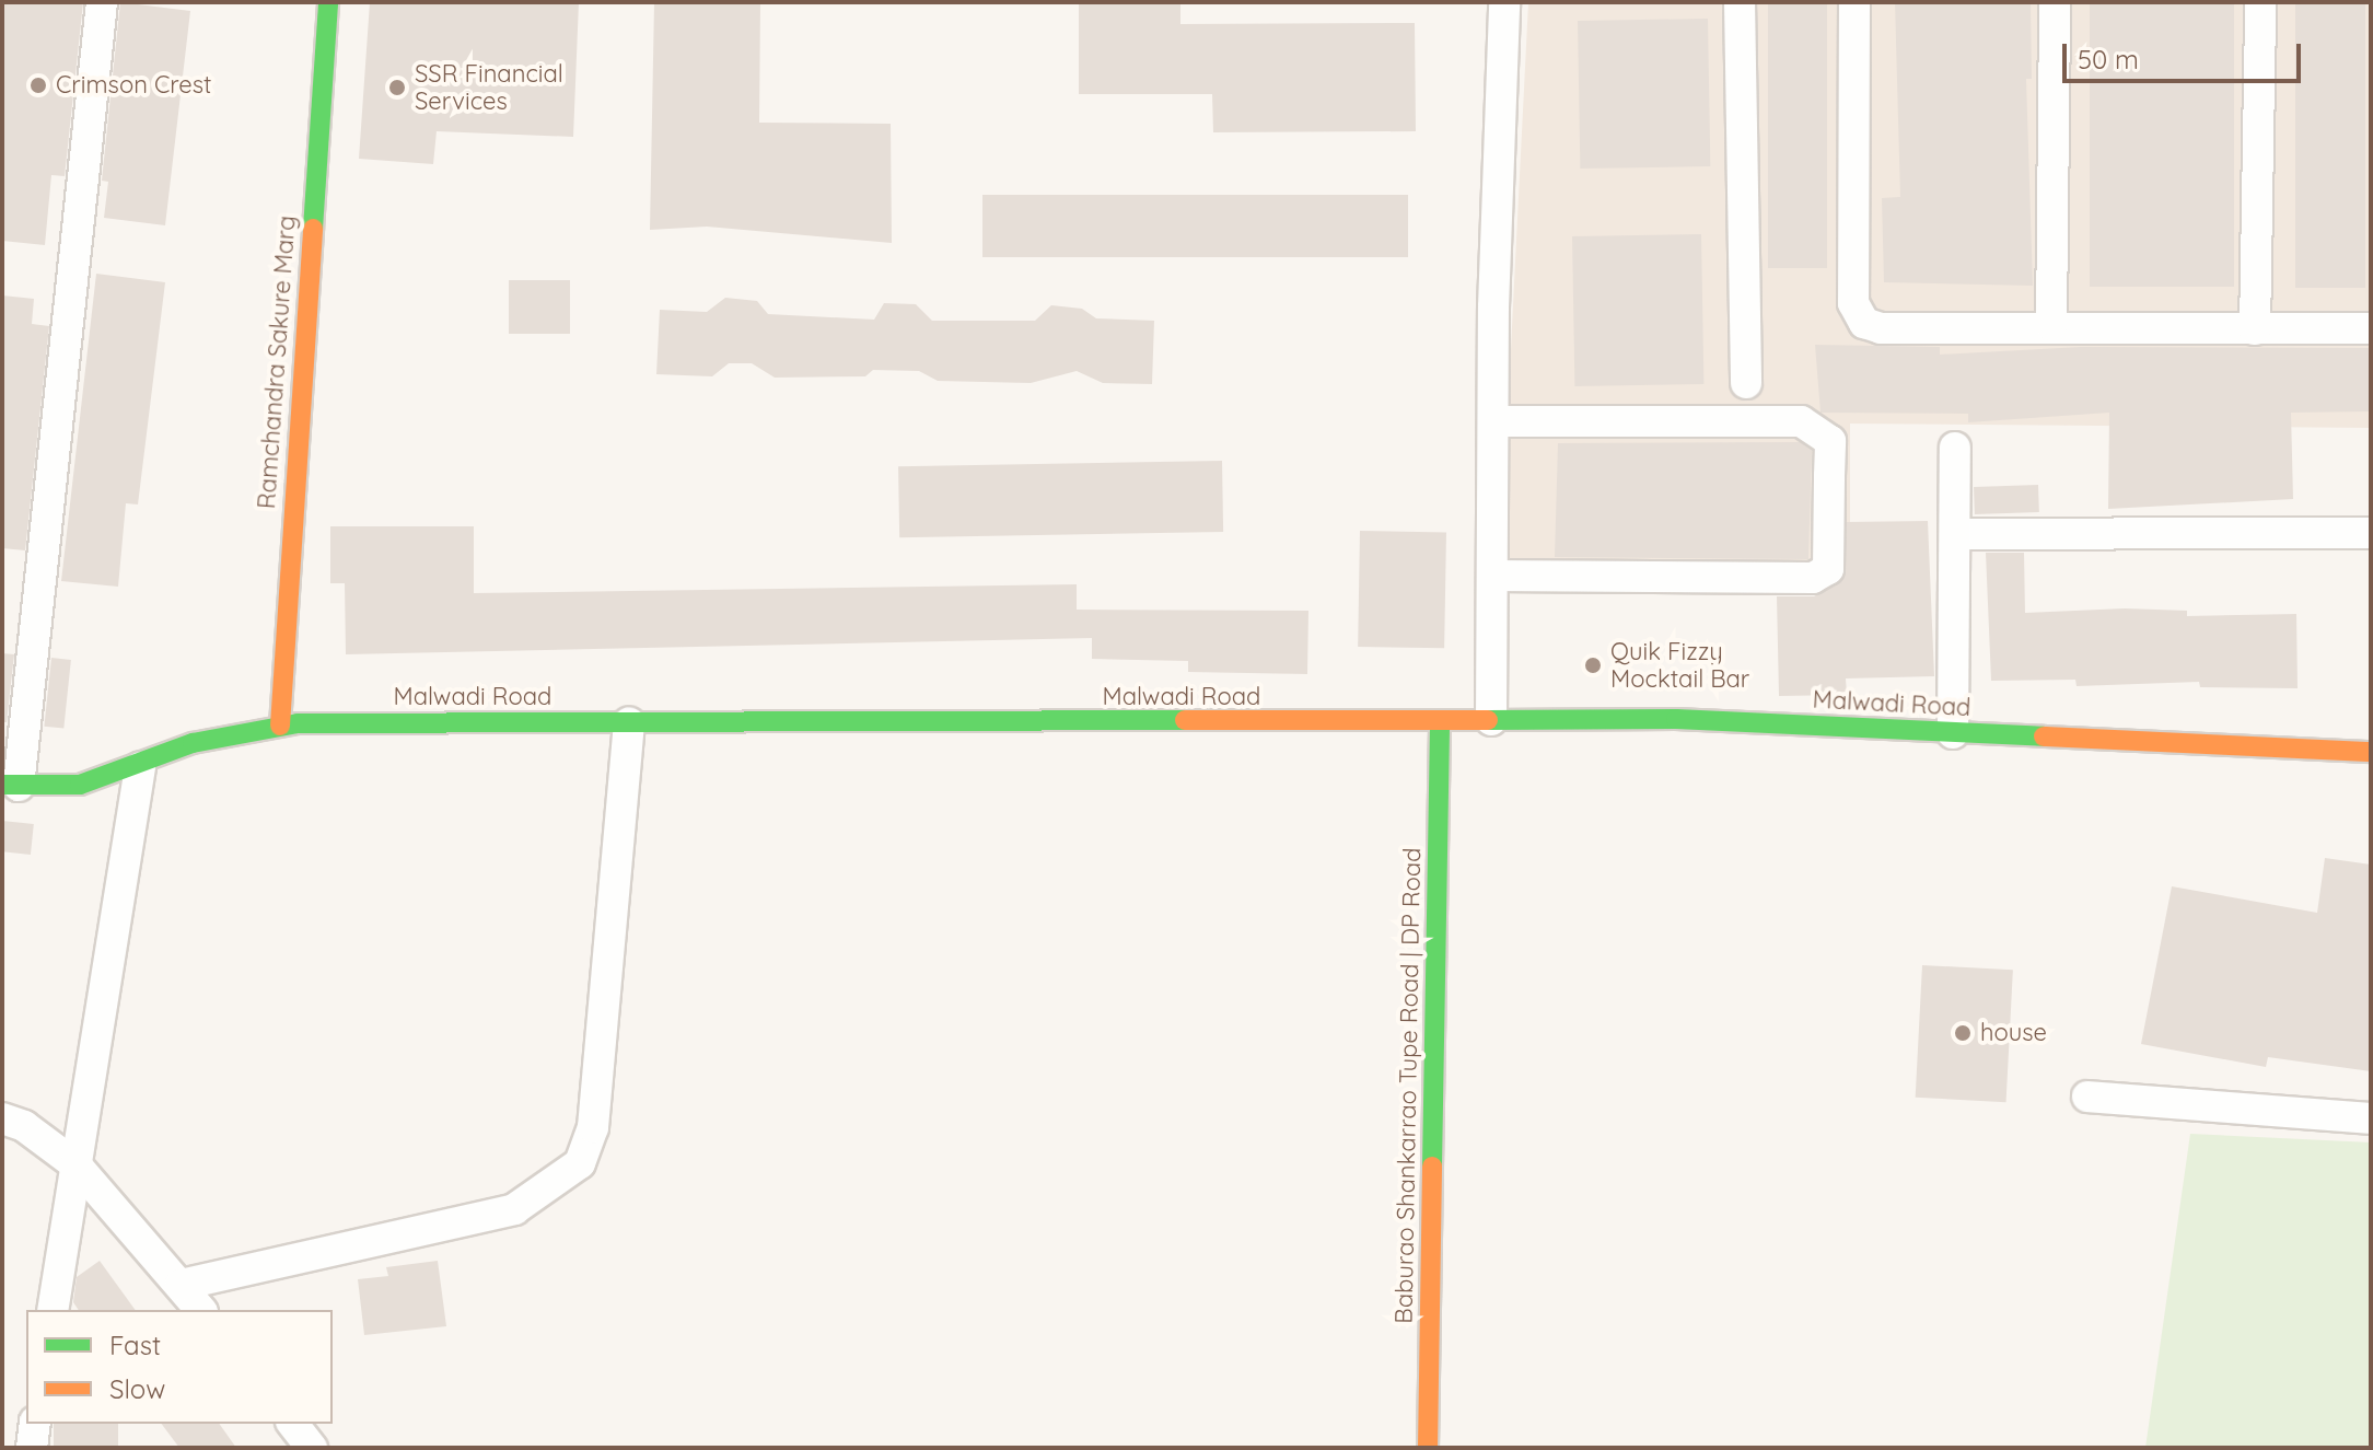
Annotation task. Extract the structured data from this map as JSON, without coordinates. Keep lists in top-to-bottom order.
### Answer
{
  "streets": {
    "street": ["Ramchandra Sakure Marg", "Malwadi Road", "Baburao Shankarrao Tupe Road | DP Road"]
  },
  "crossings": [
    ["Ramchandra Sakure Marg", "Malwadi Road"],
    ["Malwadi Road", "Baburao Shankarrao Tupe Road | DP Road"]
  ],
  "places": [
    "Crimson Crest",
    "SSR Financial Services",
    "Quik Fizzy Mocktail Bar",
    "house"
  ],
  "legend": ["Fast", "Slow"],
  "scale_bar": "50 m"
}
